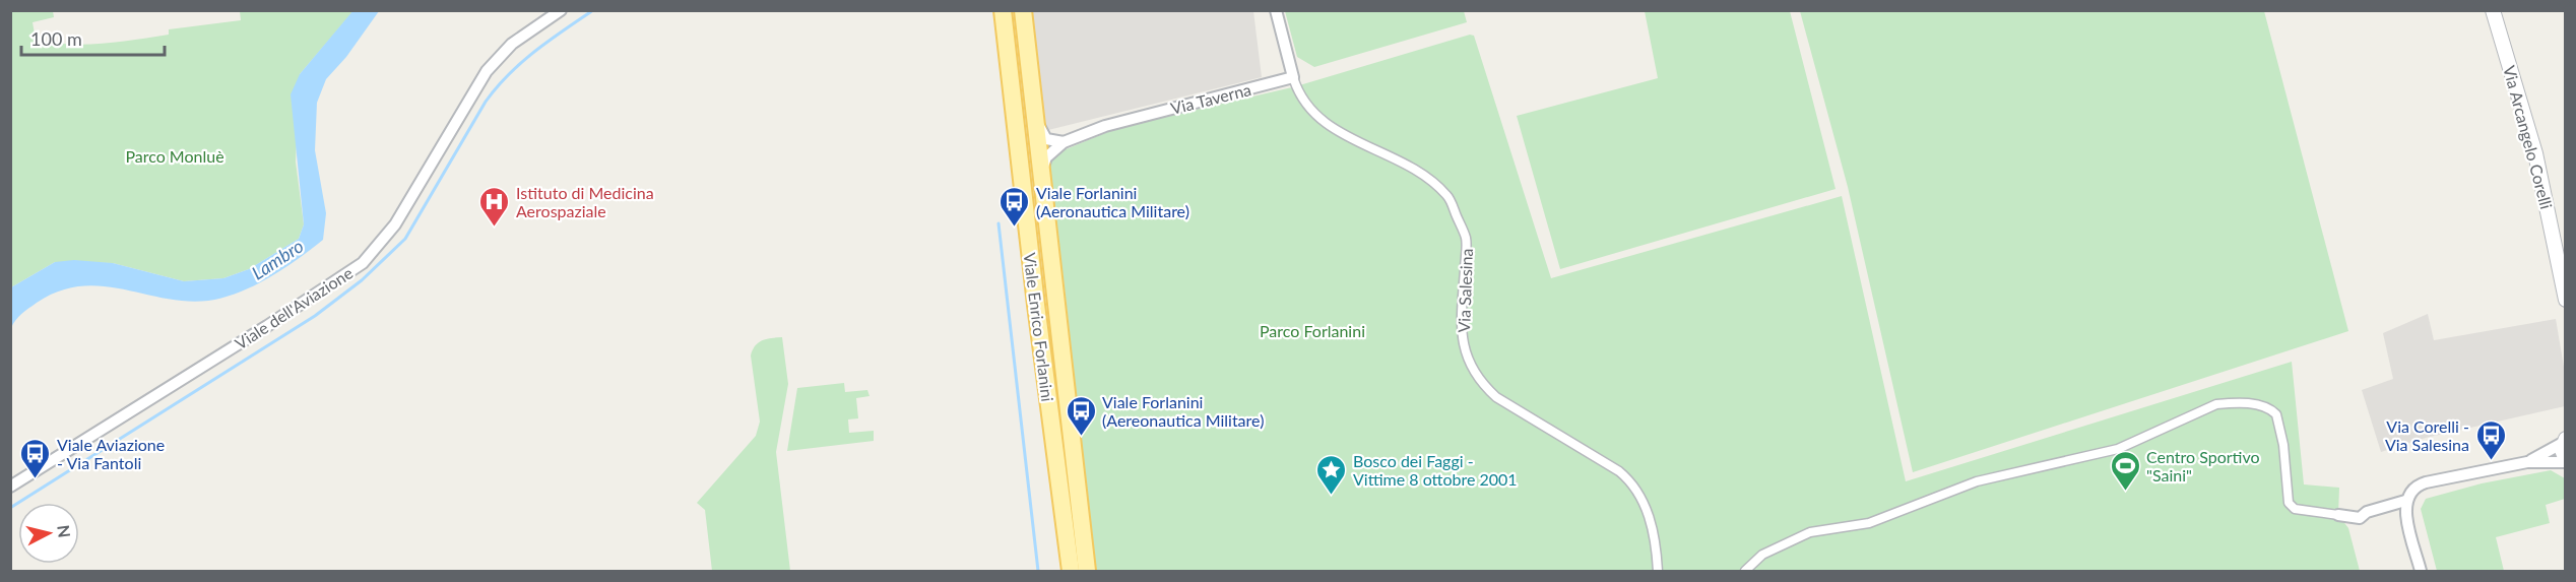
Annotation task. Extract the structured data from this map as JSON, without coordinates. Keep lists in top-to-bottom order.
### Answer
{
  "streets": {
    "main road": ["Viale Enrico Forlanini"],
    "street": [
      "Via Taverna",
      "Via Arcangelo Corelli",
      "Via Salesina",
      "Viale dell'Aviazione"
    ]
  },
  "crossings": [
    ["Via Taverna", "Via Salesina"],
    ["Via Taverna", "Viale Enrico Forlanini"]
  ],
  "water": ["Lambro"],
  "parks": ["Parco Monluè", "Parco Forlanini"],
  "places": {
    "hospital": ["Istituto di Medicina Aerospaziale"],
    "bus stop": [
      "Viale Forlanini (Aeronautica Militare)",
      "Viale Forlanini (Aereonautica Militare)",
      "Via Corelli - Via Salesina",
      "Viale Aviazione - Via Fantoli"
    ],
    "sports": ["Centro Sportivo \"Saini\""],
    "place": ["Bosco dei Faggi - Vittime 8 ottobre 2001"]
  },
  "scale_bar": "100 m",
  "north": "right"
}
